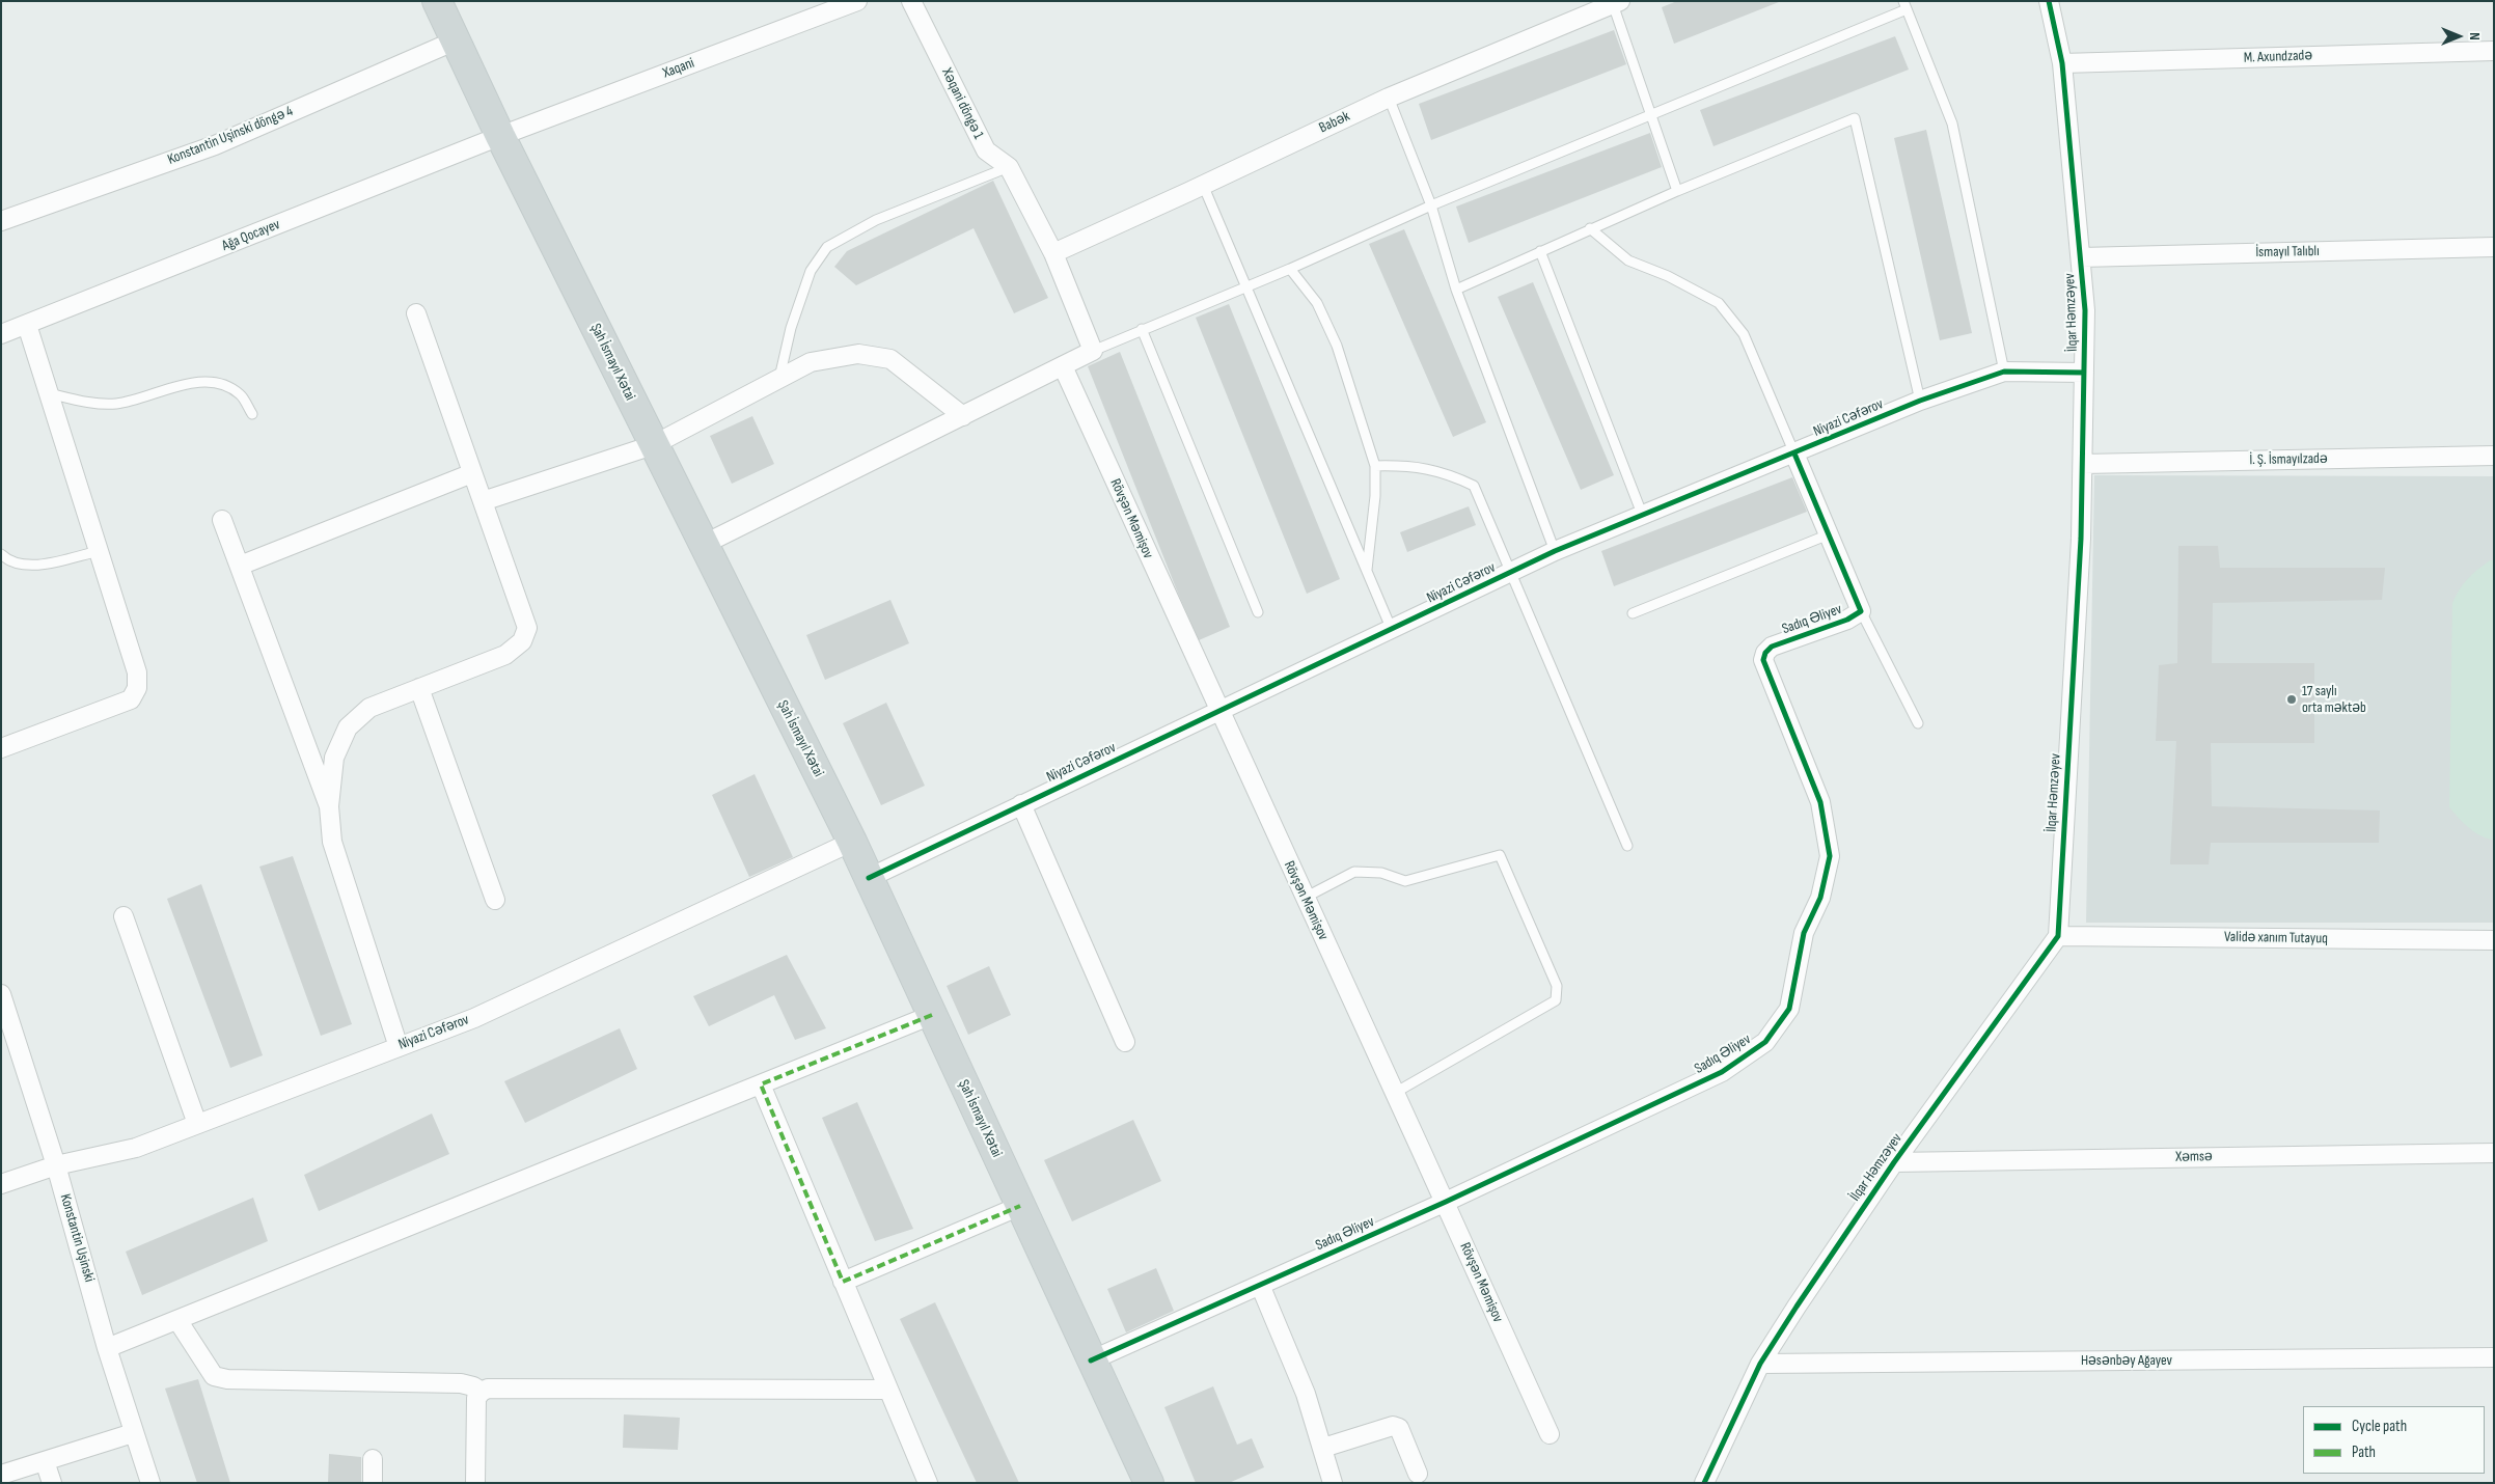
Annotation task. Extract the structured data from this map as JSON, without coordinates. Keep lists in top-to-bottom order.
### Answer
{
  "streets": {
    "main road": ["Şah İsmayıl Xətai"],
    "street": [
      "M. Axundzadə",
      "Xaqani",
      "Xəqani döngə 1",
      "Babək",
      "Konstantin Uşinski döngə 4",
      "Ağa Qocayev",
      "İsmayıl Talıblı",
      "İlqar Həmzəyev",
      "Niyazi Cəfərov",
      "İ. Ş. İsmayılzadə",
      "Rövşən Məmişov",
      "Sadıq Əliyev",
      "Validə xanım Tutayuq",
      "Xəmsə",
      "Konstantin Uşinski",
      "Həsənbəy Ağayev"
    ]
  },
  "crossings": [
    ["M. Axundzadə", "İlqar Həmzəyev"],
    ["Xaqani", "Ağa Qocayev"],
    ["Xaqani", "Şah İsmayıl Xətai"],
    ["Xəqani döngə 1", "Babək"],
    ["Konstantin Uşinski döngə 4", "Şah İsmayıl Xətai"],
    ["Ağa Qocayev", "Şah İsmayıl Xətai"],
    ["İsmayıl Talıblı", "İlqar Həmzəyev"],
    ["İlqar Həmzəyev", "Niyazi Cəfərov"],
    ["İlqar Həmzəyev", "İ. Ş. İsmayılzadə"],
    ["İlqar Həmzəyev", "Validə xanım Tutayuq"],
    ["İlqar Həmzəyev", "Xəmsə"],
    ["İlqar Həmzəyev", "Həsənbəy Ağayev"],
    ["Şah İsmayıl Xətai", "Niyazi Cəfərov"],
    ["Şah İsmayıl Xətai", "Sadıq Əliyev"],
    ["Niyazi Cəfərov", "Rövşən Məmişov"],
    ["Niyazi Cəfərov", "Sadıq Əliyev"],
    ["Niyazi Cəfərov", "Konstantin Uşinski"],
    ["Rövşən Məmişov", "Sadıq Əliyev"]
  ],
  "places": ["17 saylı orta məktəb"],
  "legend": ["Cycle path", "Path"],
  "north": "right"
}
